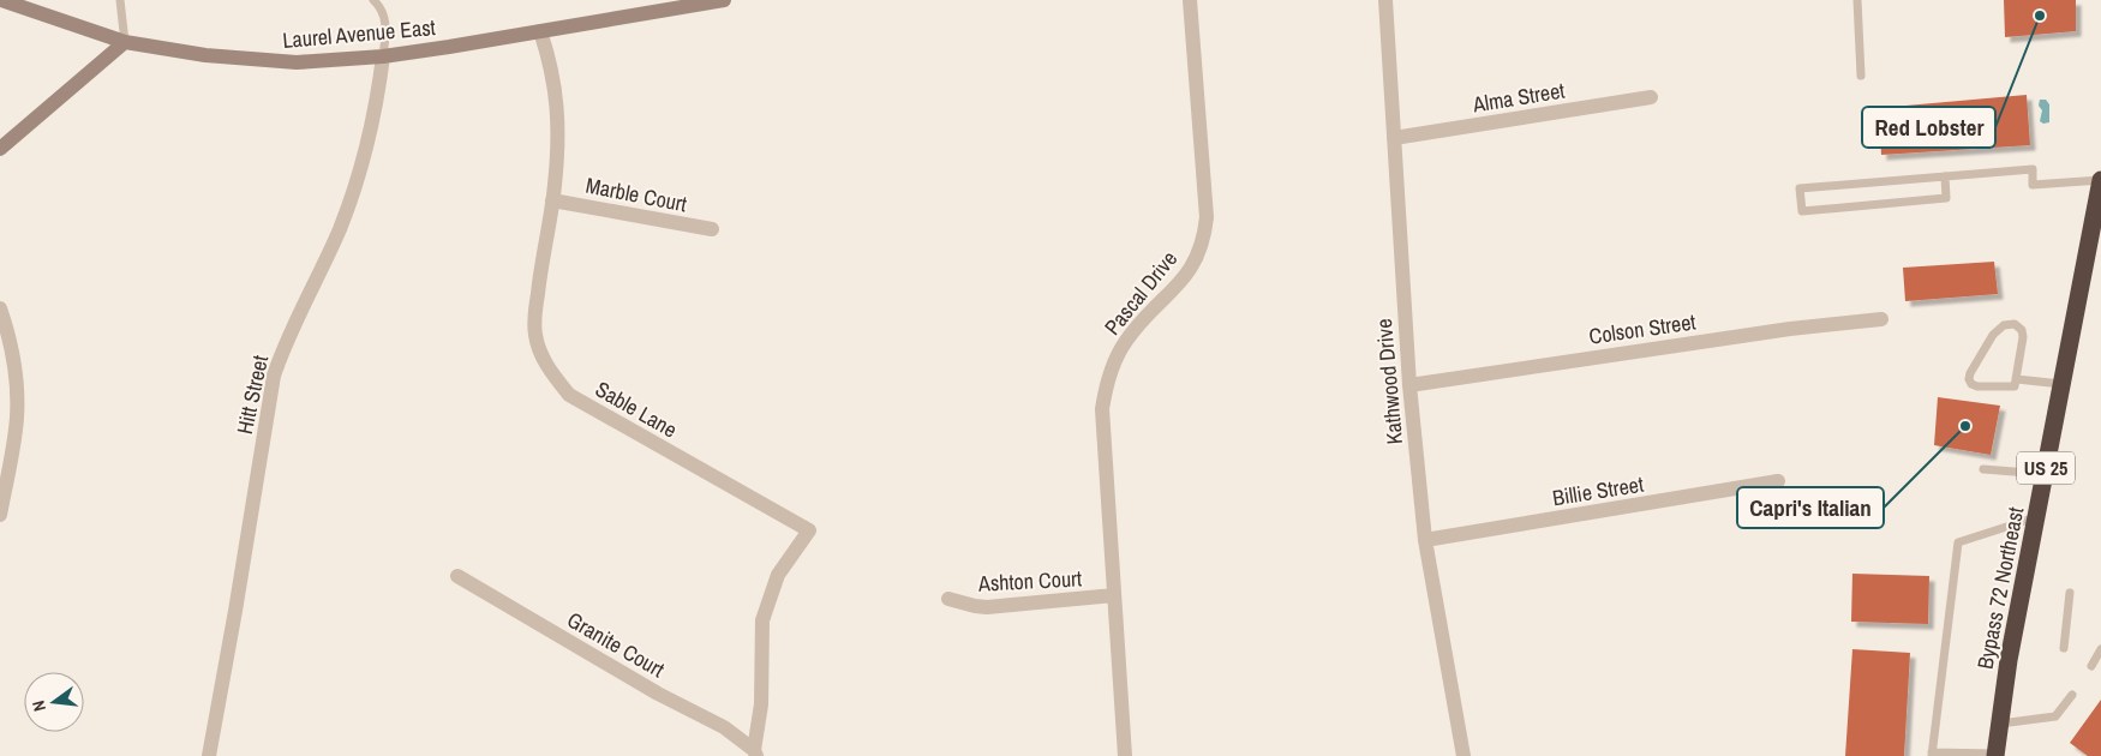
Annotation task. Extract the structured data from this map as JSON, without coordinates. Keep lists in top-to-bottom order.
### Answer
{
  "streets": {
    "highway": ["US 25", "Bypass 72 Northeast"],
    "street": [
      "Laurel Avenue East",
      "Alma Street",
      "Marble Court",
      "Pascal Drive",
      "Colson Street",
      "Kathwood Drive",
      "Hitt Street",
      "Sable Lane",
      "Billie Street",
      "Ashton Court",
      "Granite Court"
    ]
  },
  "crossings": [
    ["Laurel Avenue East", "Hitt Street"],
    ["Laurel Avenue East", "Sable Lane"],
    ["Alma Street", "Kathwood Drive"],
    ["Marble Court", "Sable Lane"],
    ["Pascal Drive", "Ashton Court"],
    ["Colson Street", "Kathwood Drive"],
    ["Kathwood Drive", "Billie Street"],
    ["Sable Lane", "Granite Court"]
  ],
  "places": ["Red Lobster", "Capri's Italian"],
  "north": "left"
}
